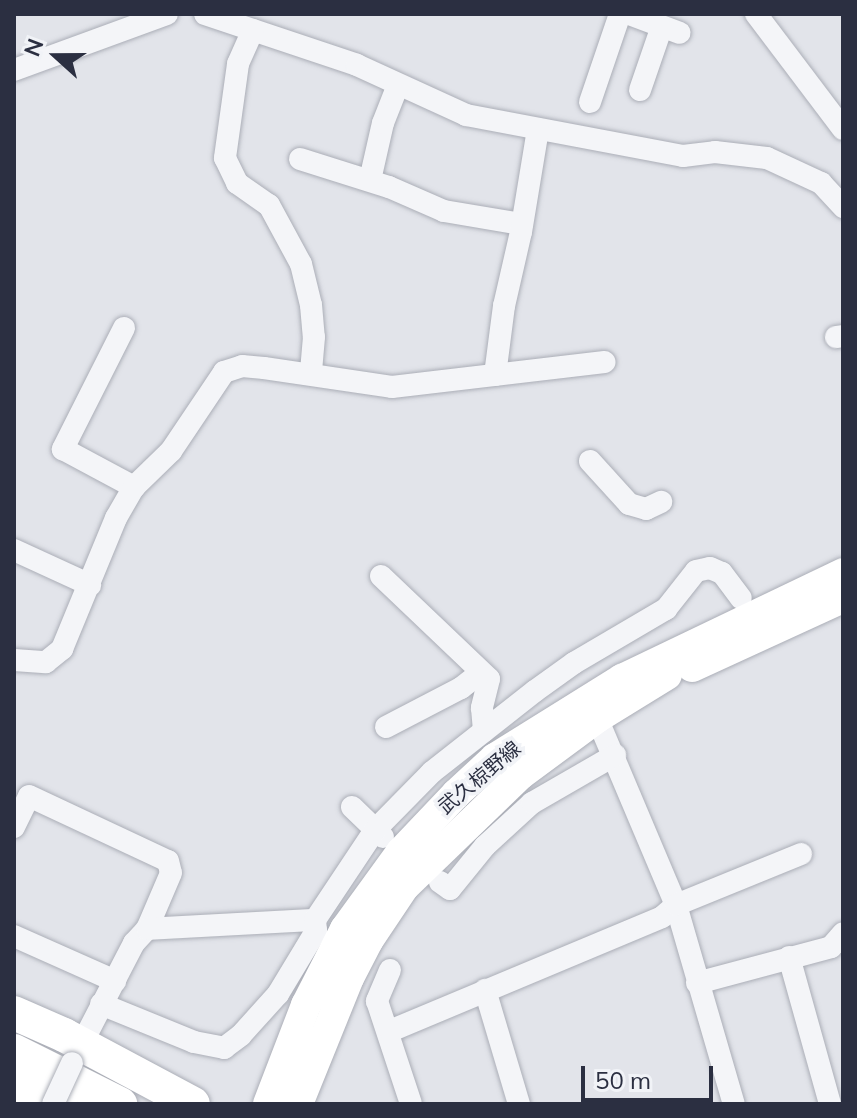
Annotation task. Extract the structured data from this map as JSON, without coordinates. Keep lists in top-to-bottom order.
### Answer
{
  "streets": {
    "main road": ["武久椋野線"]
  },
  "scale_bar": "50 m",
  "north": "left"
}
